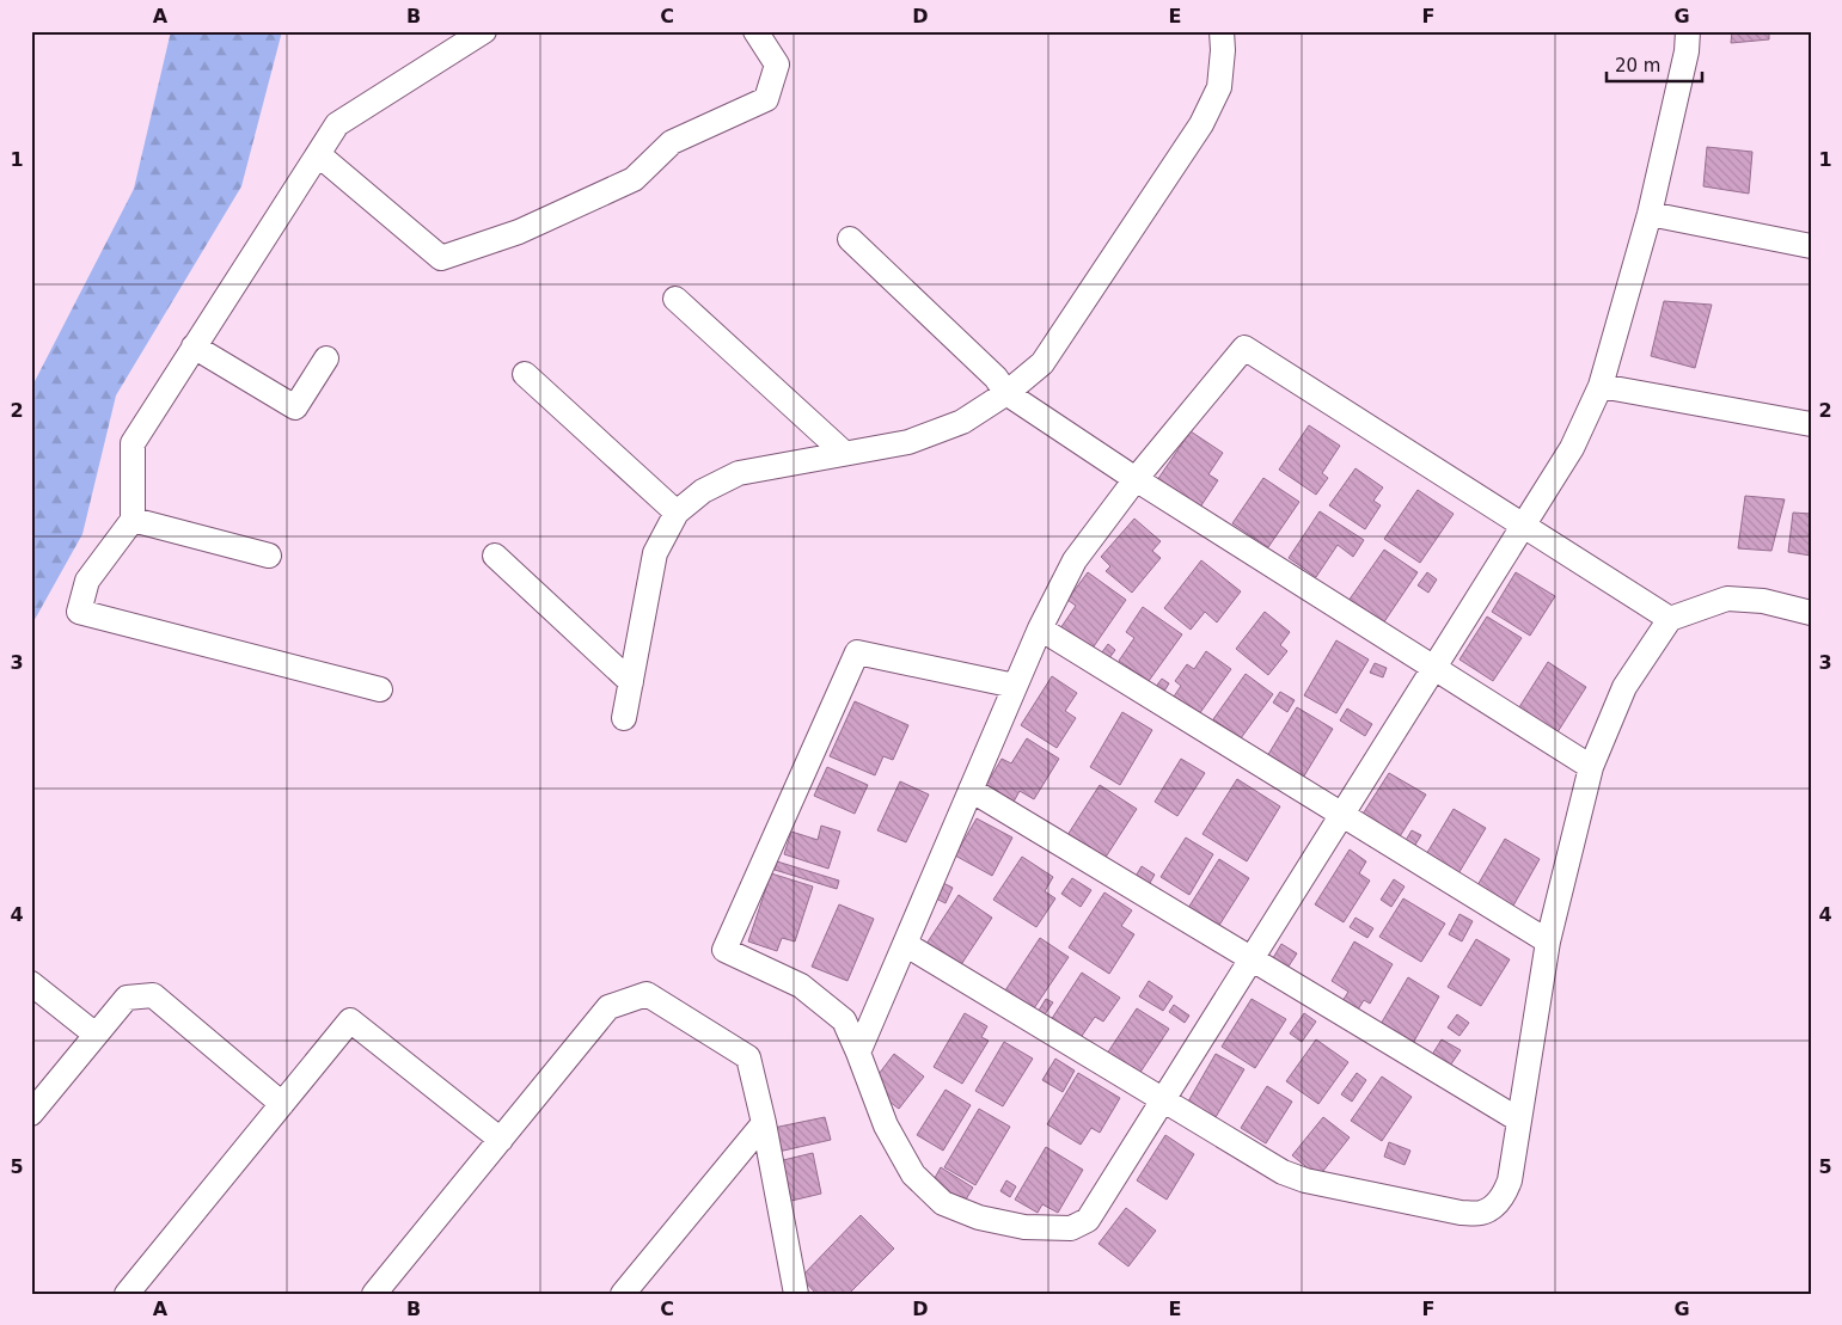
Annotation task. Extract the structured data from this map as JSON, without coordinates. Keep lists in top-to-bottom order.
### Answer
{
  "scale_bar": "20 m",
  "grid": {
    "columns": [
      "A",
      "B",
      "C",
      "D",
      "E",
      "F",
      "G"
    ],
    "rows": [
      "1",
      "2",
      "3",
      "4",
      "5"
    ]
  }
}
